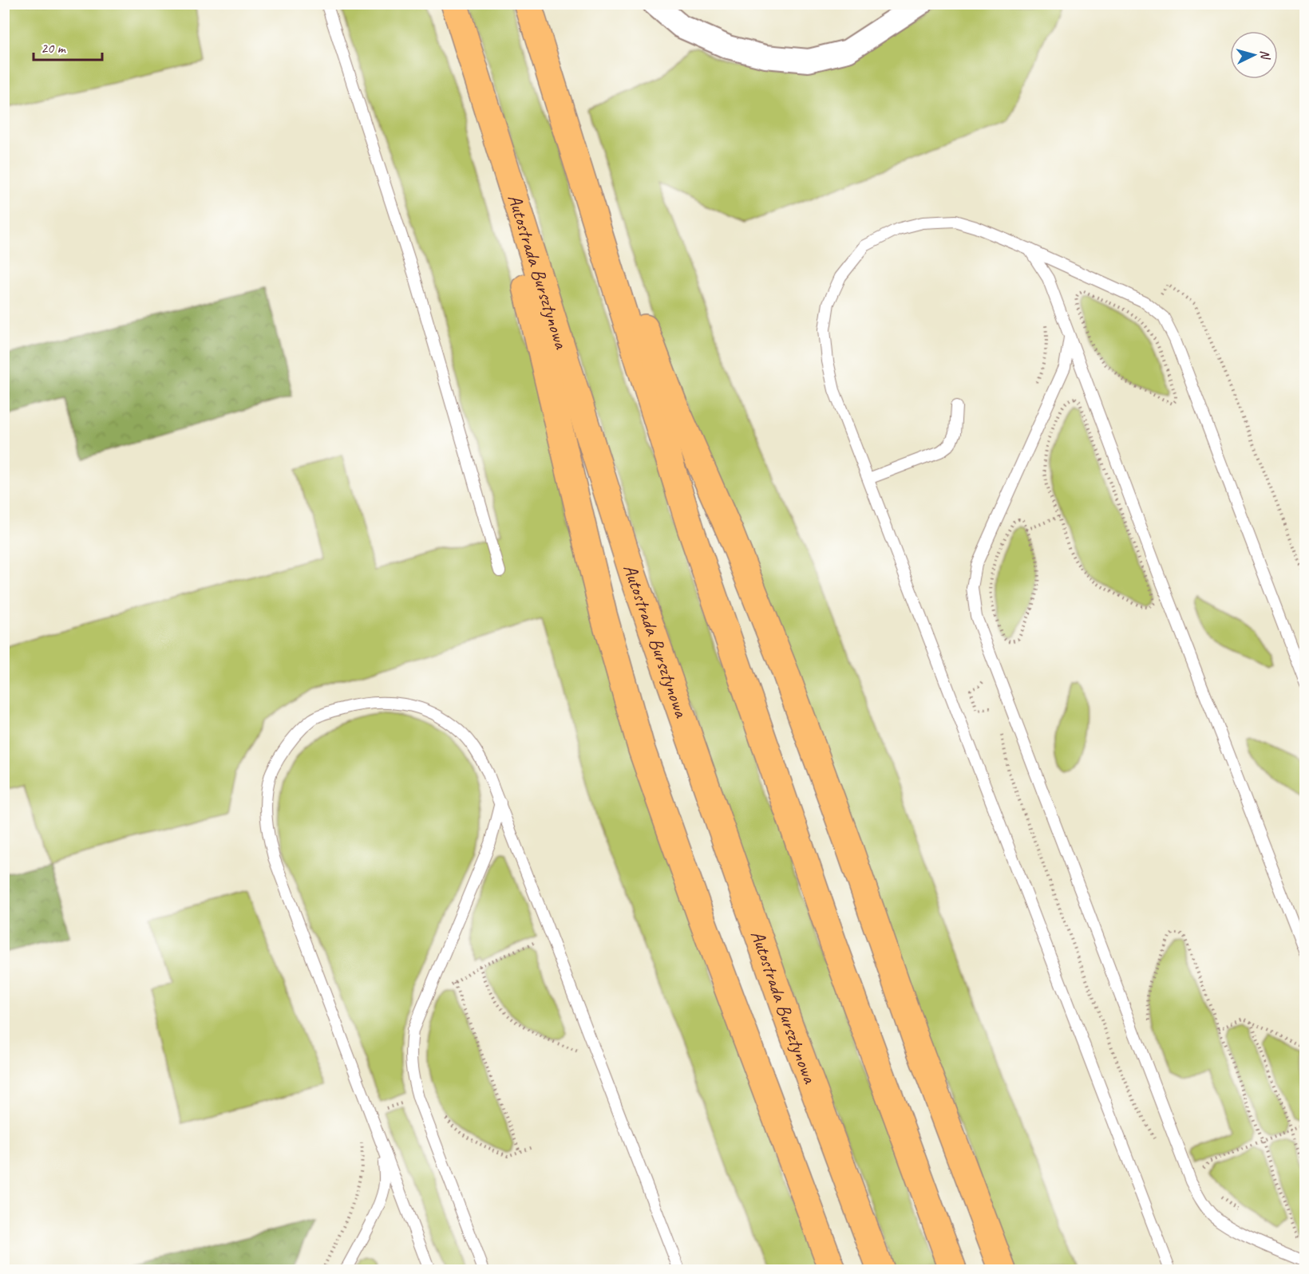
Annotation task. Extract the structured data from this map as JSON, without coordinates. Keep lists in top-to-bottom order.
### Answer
{
  "streets": {
    "highway": ["Autostrada Bursztynowa"]
  },
  "scale_bar": "20 m",
  "north": "right"
}
